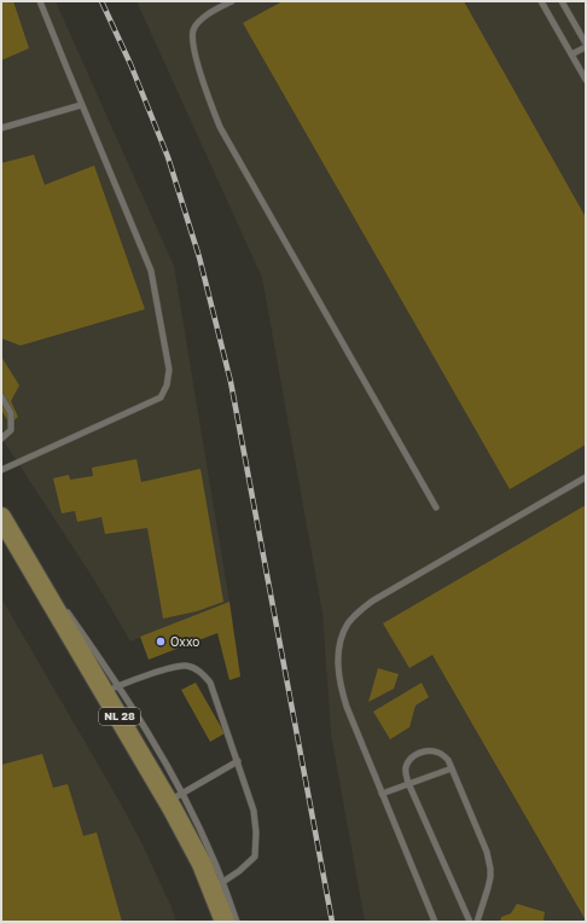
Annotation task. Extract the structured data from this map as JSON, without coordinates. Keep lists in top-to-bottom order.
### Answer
{
  "streets": {
    "main road": ["NL 28"]
  },
  "places": ["Oxxo"]
}
